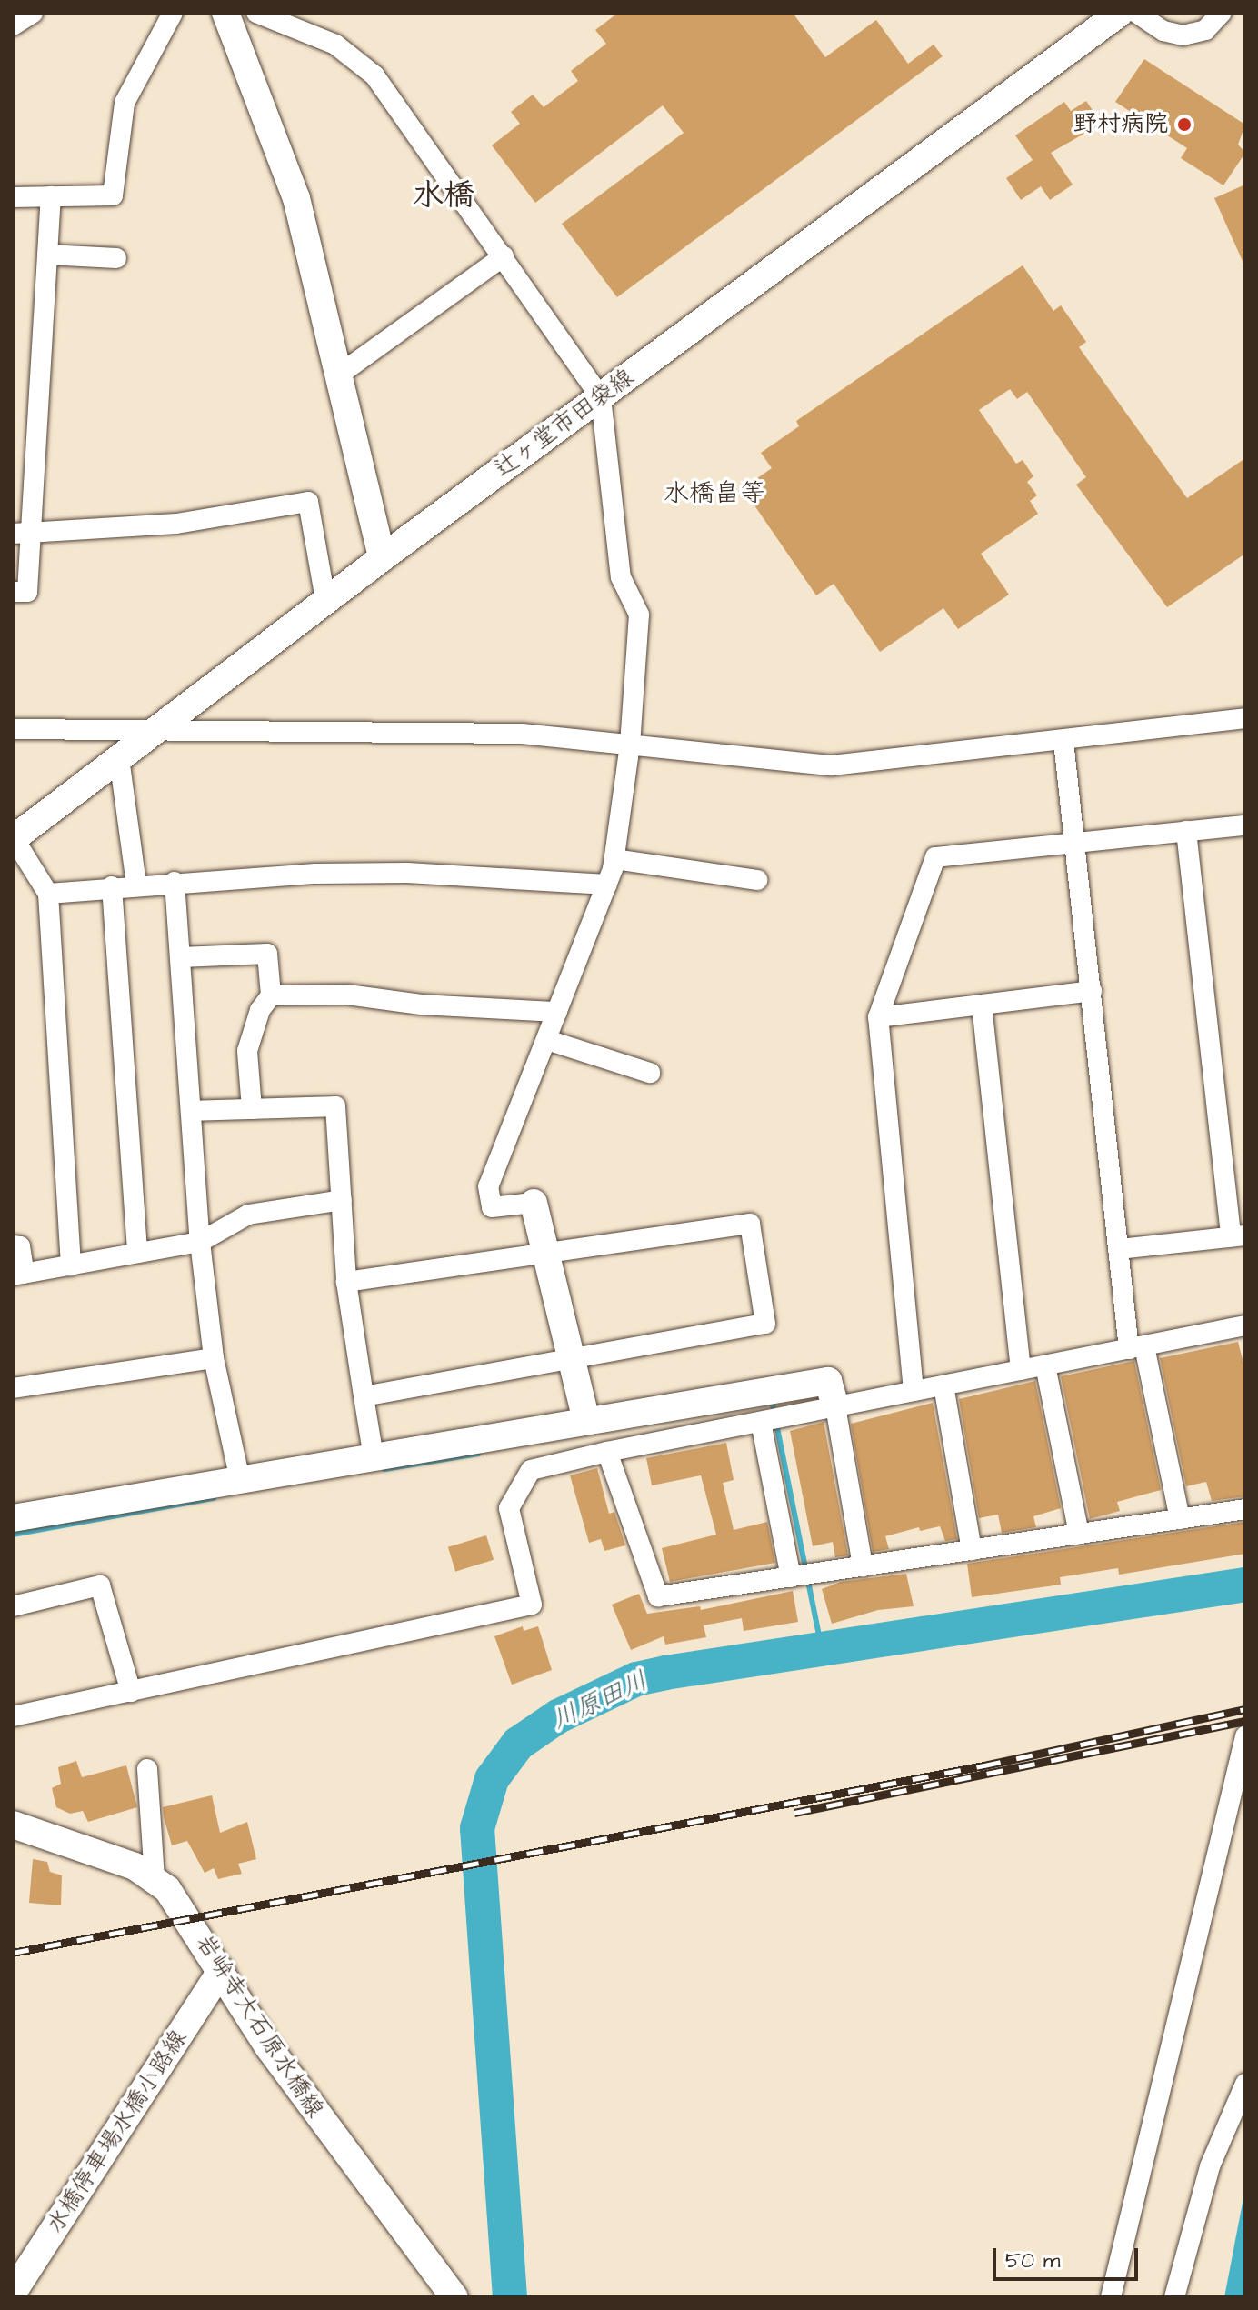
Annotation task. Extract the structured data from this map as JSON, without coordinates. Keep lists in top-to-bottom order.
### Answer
{
  "streets": {
    "main road": ["辻ヶ堂市田袋線", "岩峅寺大石原水橋線", "水橋停車場水橋小路線"]
  },
  "crossings": [
    ["岩峅寺大石原水橋線", "水橋停車場水橋小路線"]
  ],
  "districts": ["水橋", "水橋畠等"],
  "water": ["川原田川"],
  "places": ["野村病院"],
  "scale_bar": "50 m"
}
